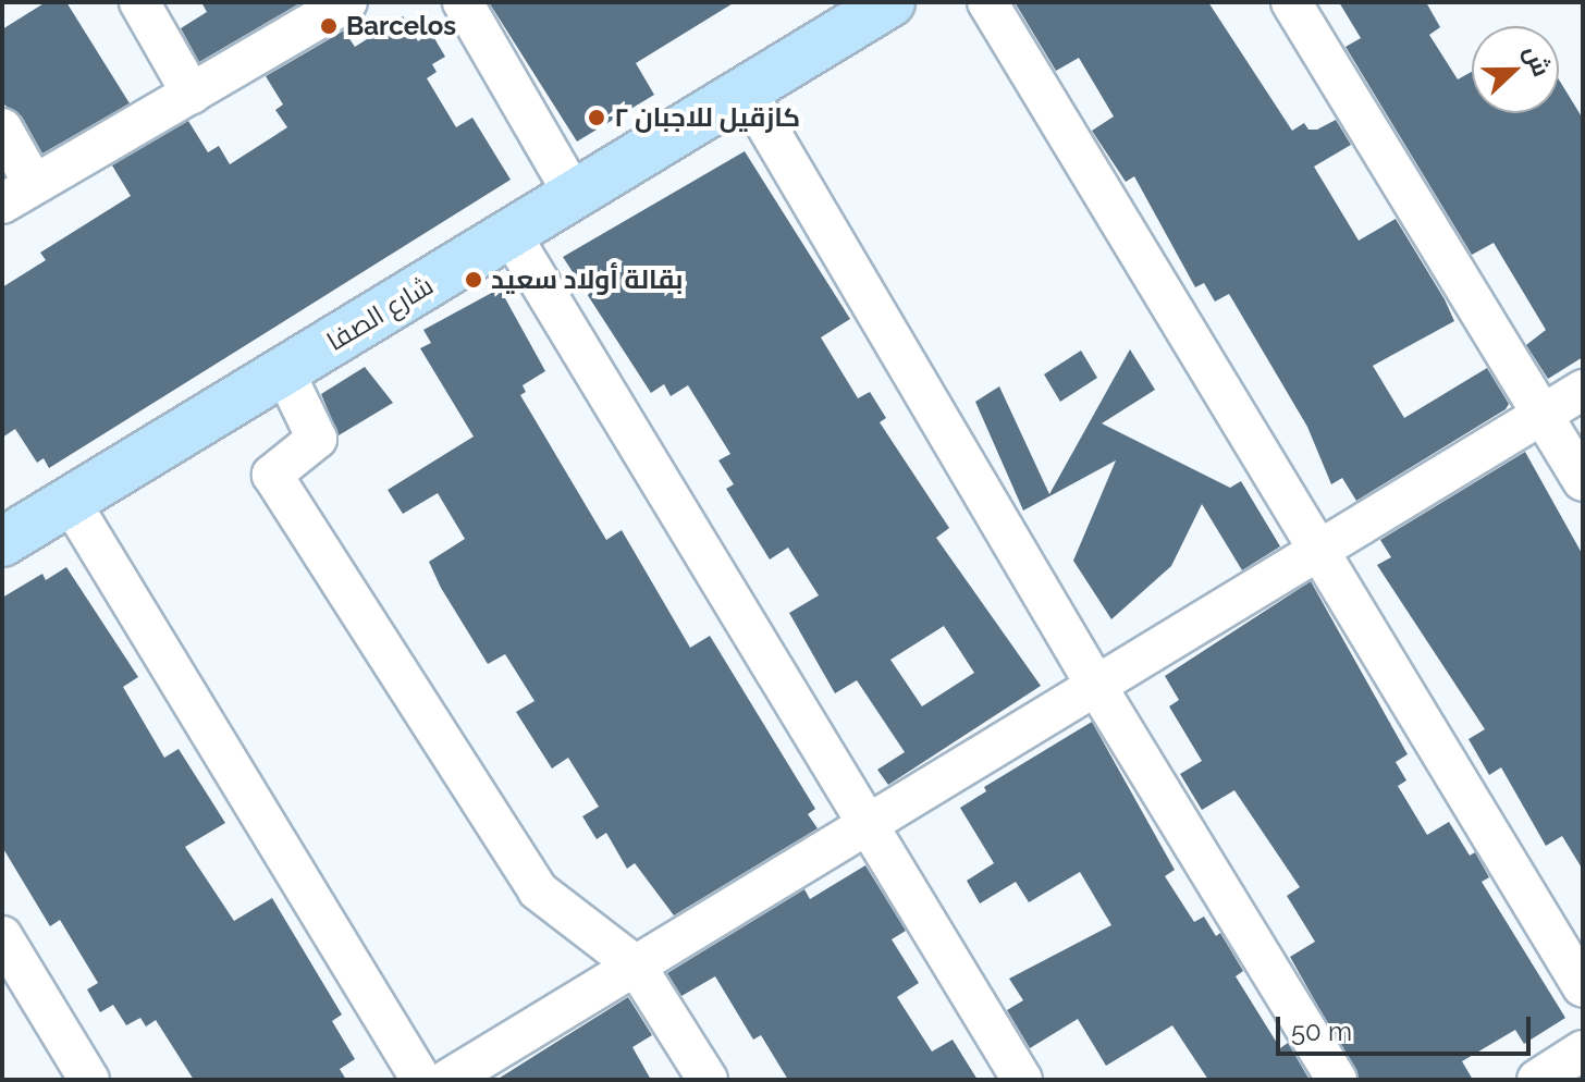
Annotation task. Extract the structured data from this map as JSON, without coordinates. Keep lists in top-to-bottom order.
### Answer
{
  "streets": {
    "street": ["شارع الصفا"]
  },
  "places": ["Barcelos", "كازقيل للاجبان ٢", "بقالة أولاد سعيد"],
  "scale_bar": "50 m",
  "north": "right"
}
